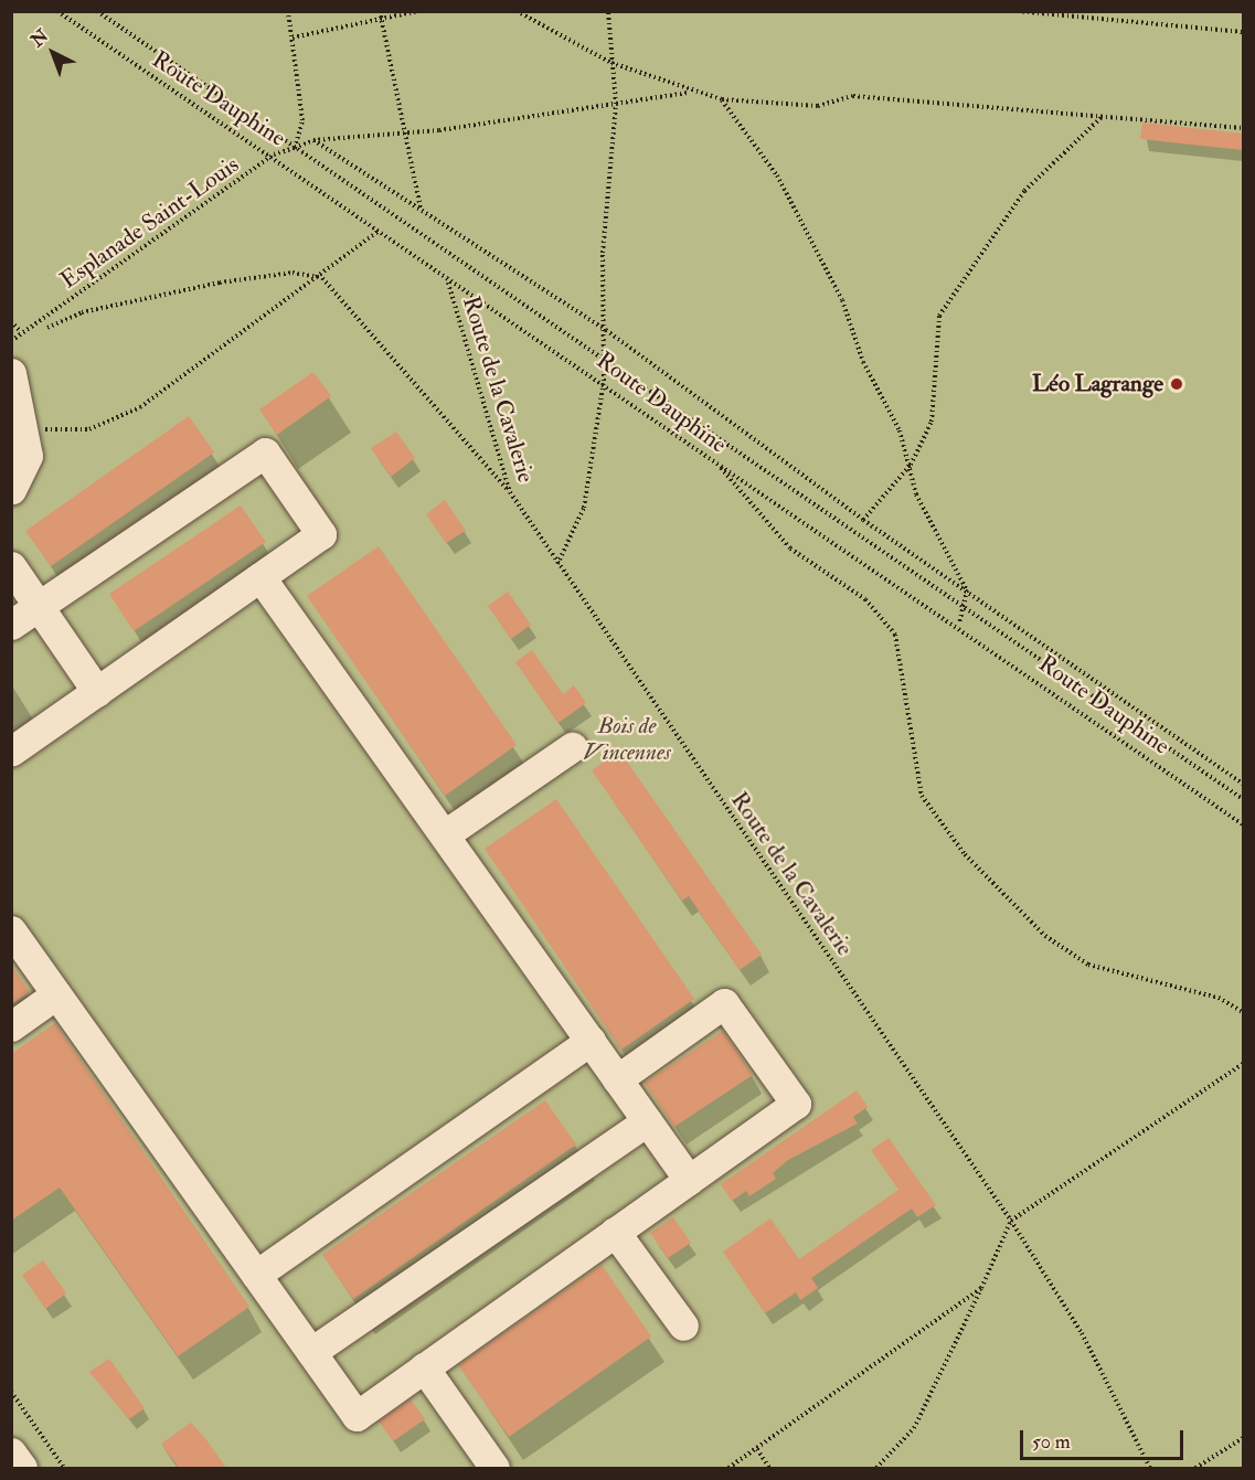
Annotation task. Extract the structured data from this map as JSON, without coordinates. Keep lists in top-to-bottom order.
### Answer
{
  "streets": {
    "path": ["Route Dauphine", "Esplanade Saint-Louis", "Route de la Cavalerie"]
  },
  "crossings": [
    ["Route Dauphine", "Esplanade Saint-Louis"],
    ["Route Dauphine", "Route de la Cavalerie"]
  ],
  "parks": ["Bois de Vincennes"],
  "places": ["Léo Lagrange"],
  "scale_bar": "50 m",
  "north": "top left"
}
